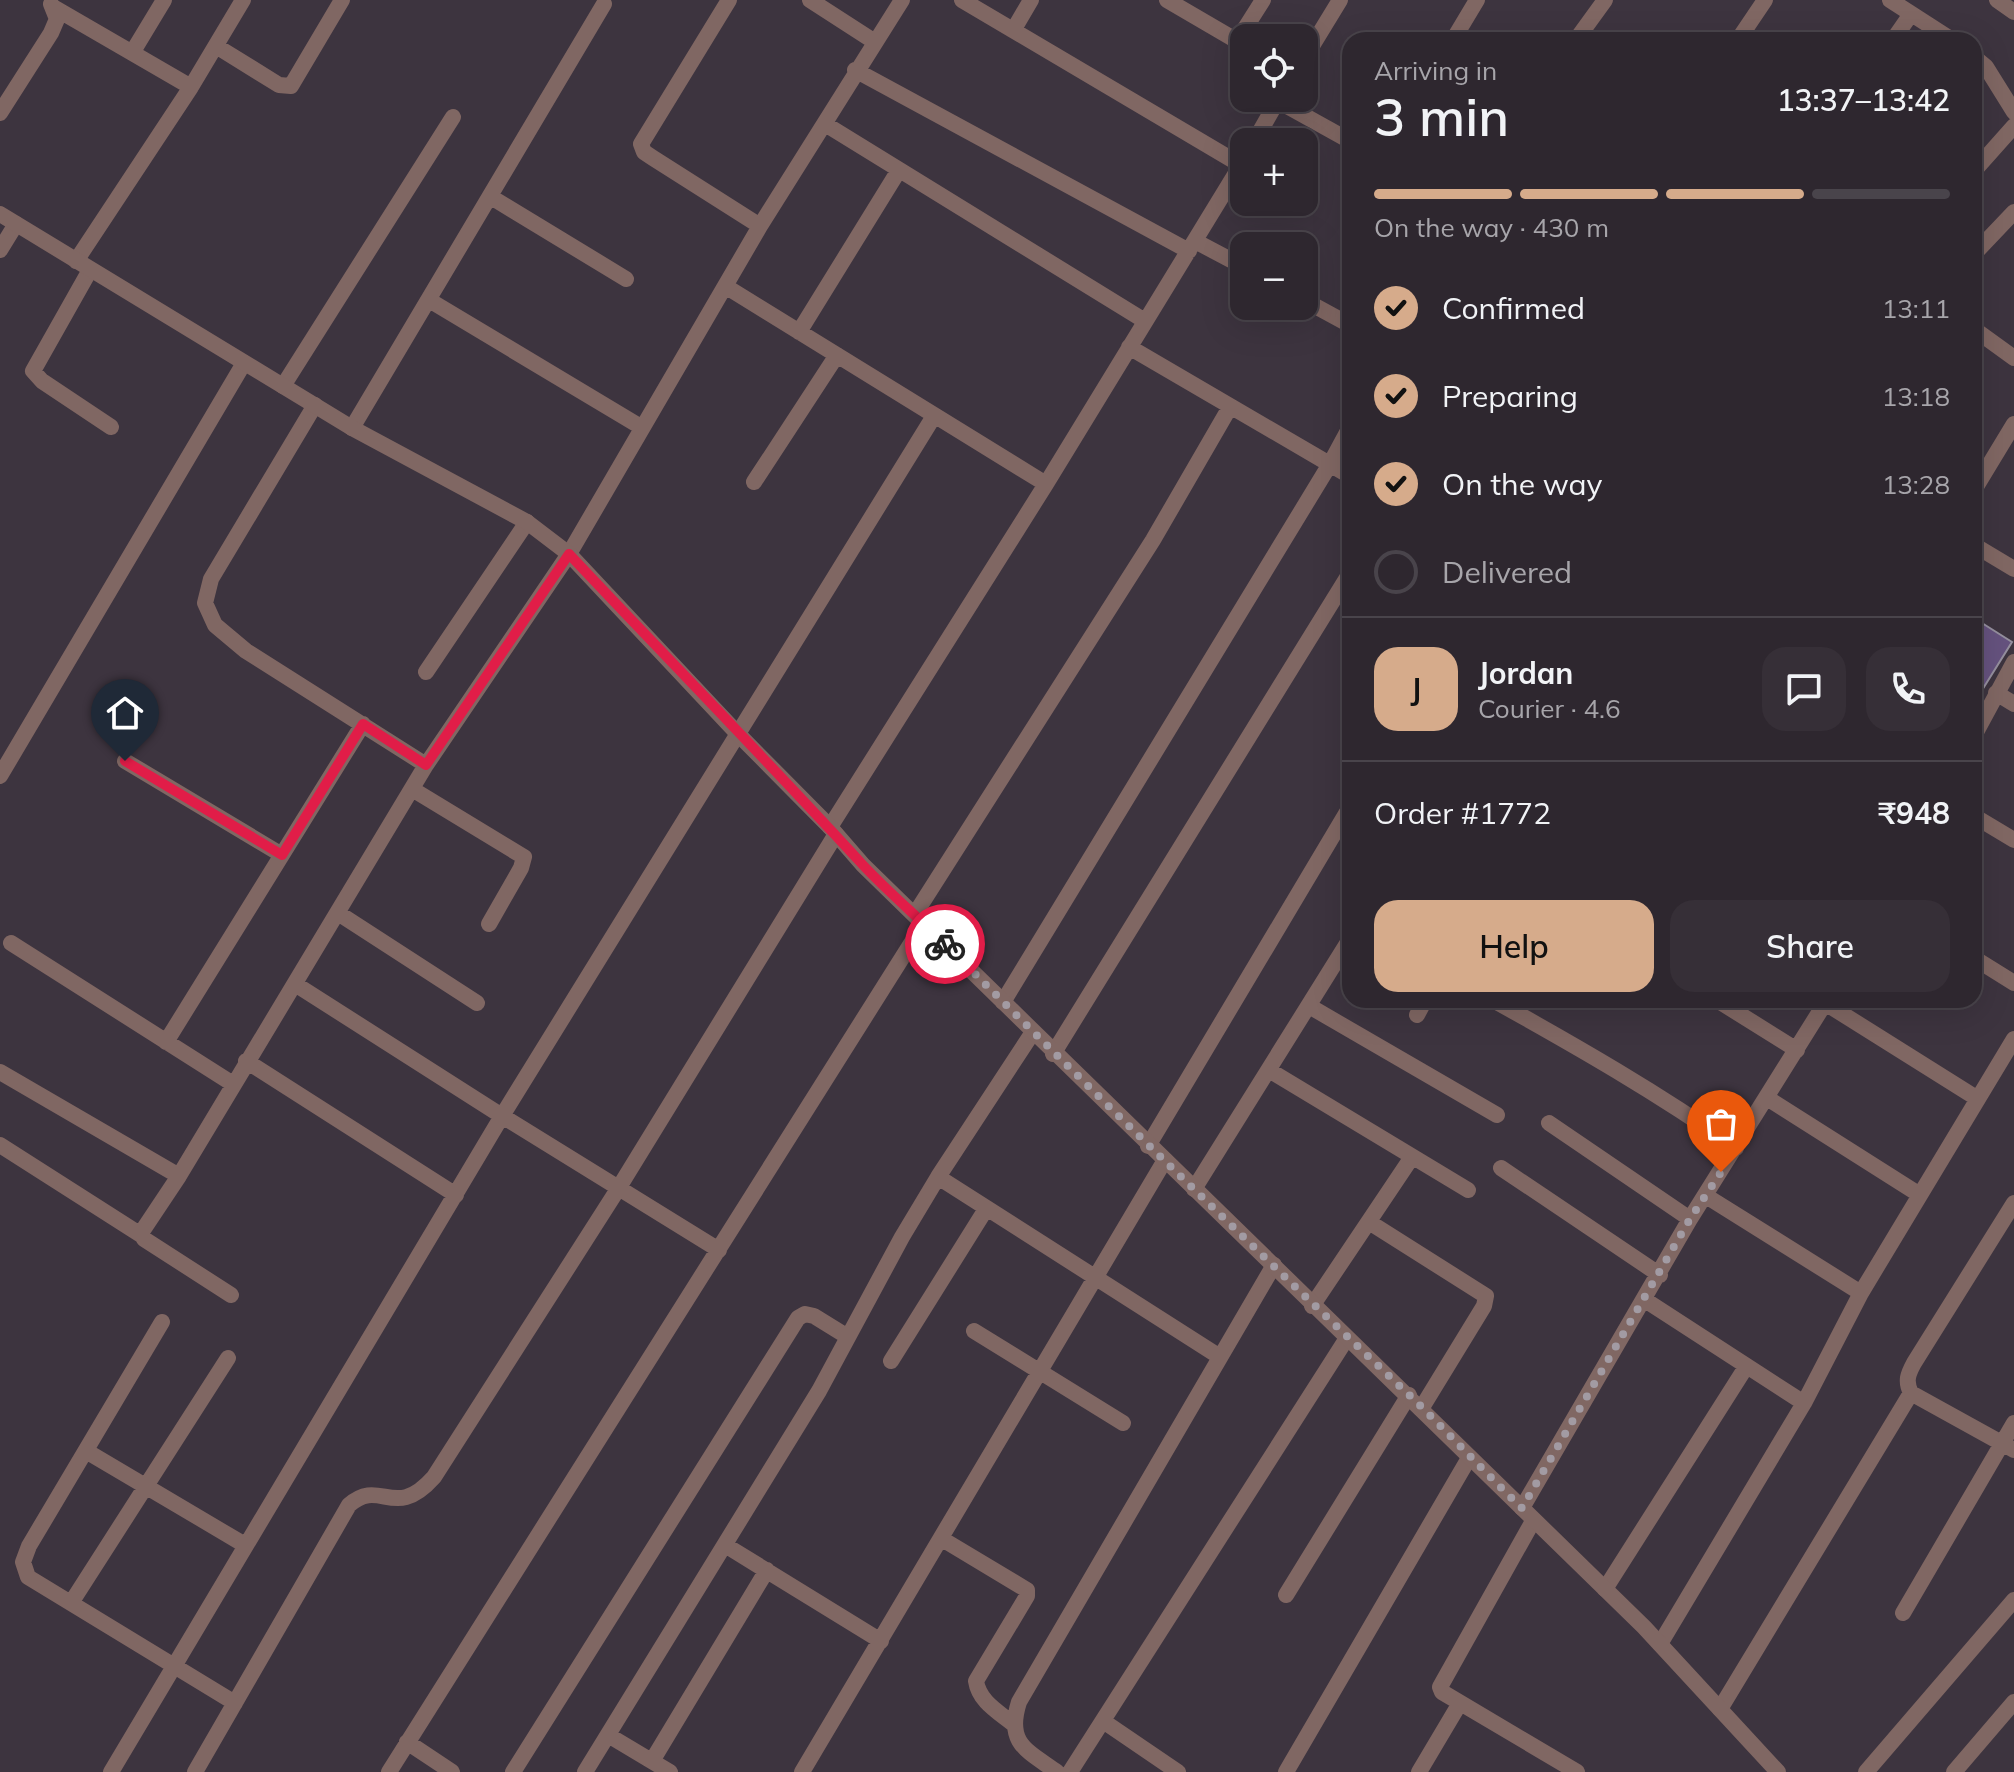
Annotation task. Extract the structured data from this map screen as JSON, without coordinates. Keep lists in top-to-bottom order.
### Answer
{
  "page": {
    "map_buttons": ["+", "−"],
    "heading": ["3 min", "Arriving in", "13:37–13:42"],
    "panel": [
      "Jordan",
      "Courier · 4.6",
      "Order #1772",
      "₹948"
    ],
    "bar": "On the way · 430 m",
    "list": [
      ["Confirmed", "13:11"],
      ["Preparing", "13:18"],
      ["On the way", "13:28"],
      "Delivered"
    ],
    "round": "J",
    "buttons": ["Help", "Share"]
  }
}
